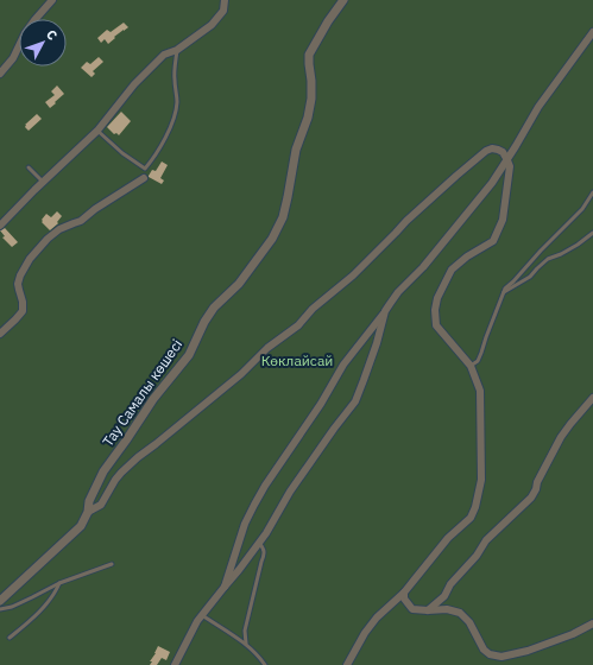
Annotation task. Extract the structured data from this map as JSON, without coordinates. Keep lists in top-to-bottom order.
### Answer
{
  "streets": {
    "street": ["Тау Самалы көшесі"]
  },
  "parks": ["Көклайсай"],
  "north": "top right"
}
